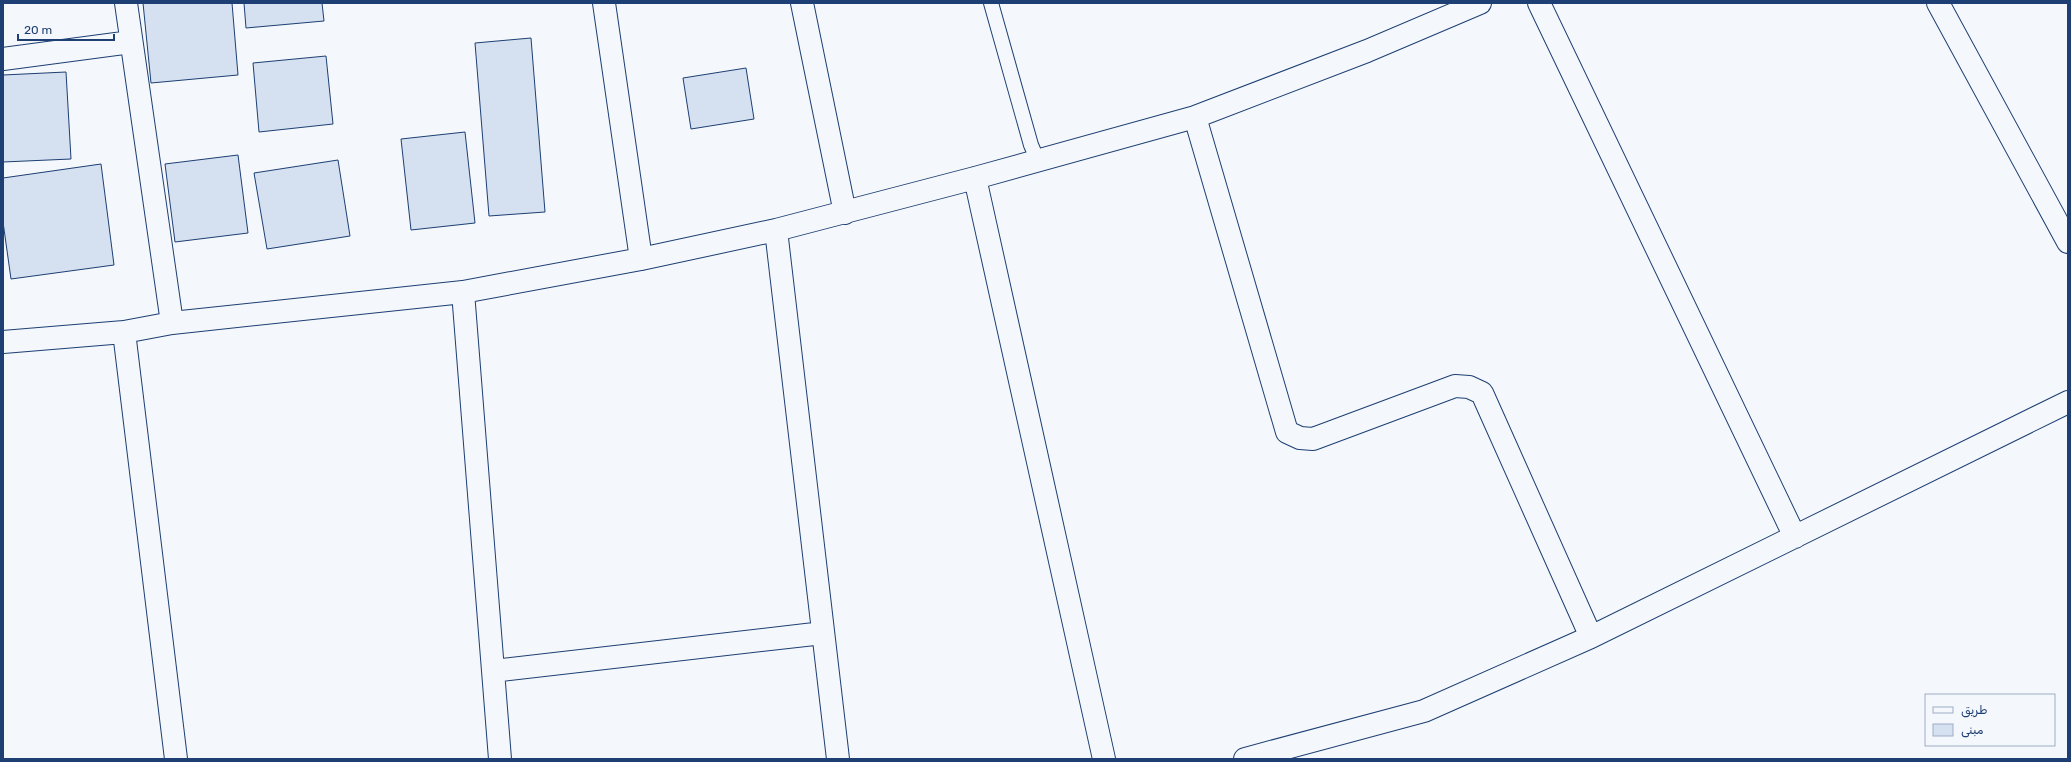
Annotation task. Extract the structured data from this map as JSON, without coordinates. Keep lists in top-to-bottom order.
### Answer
{
  "legend": ["طريق", "مبنى"],
  "scale_bar": "20 m"
}
